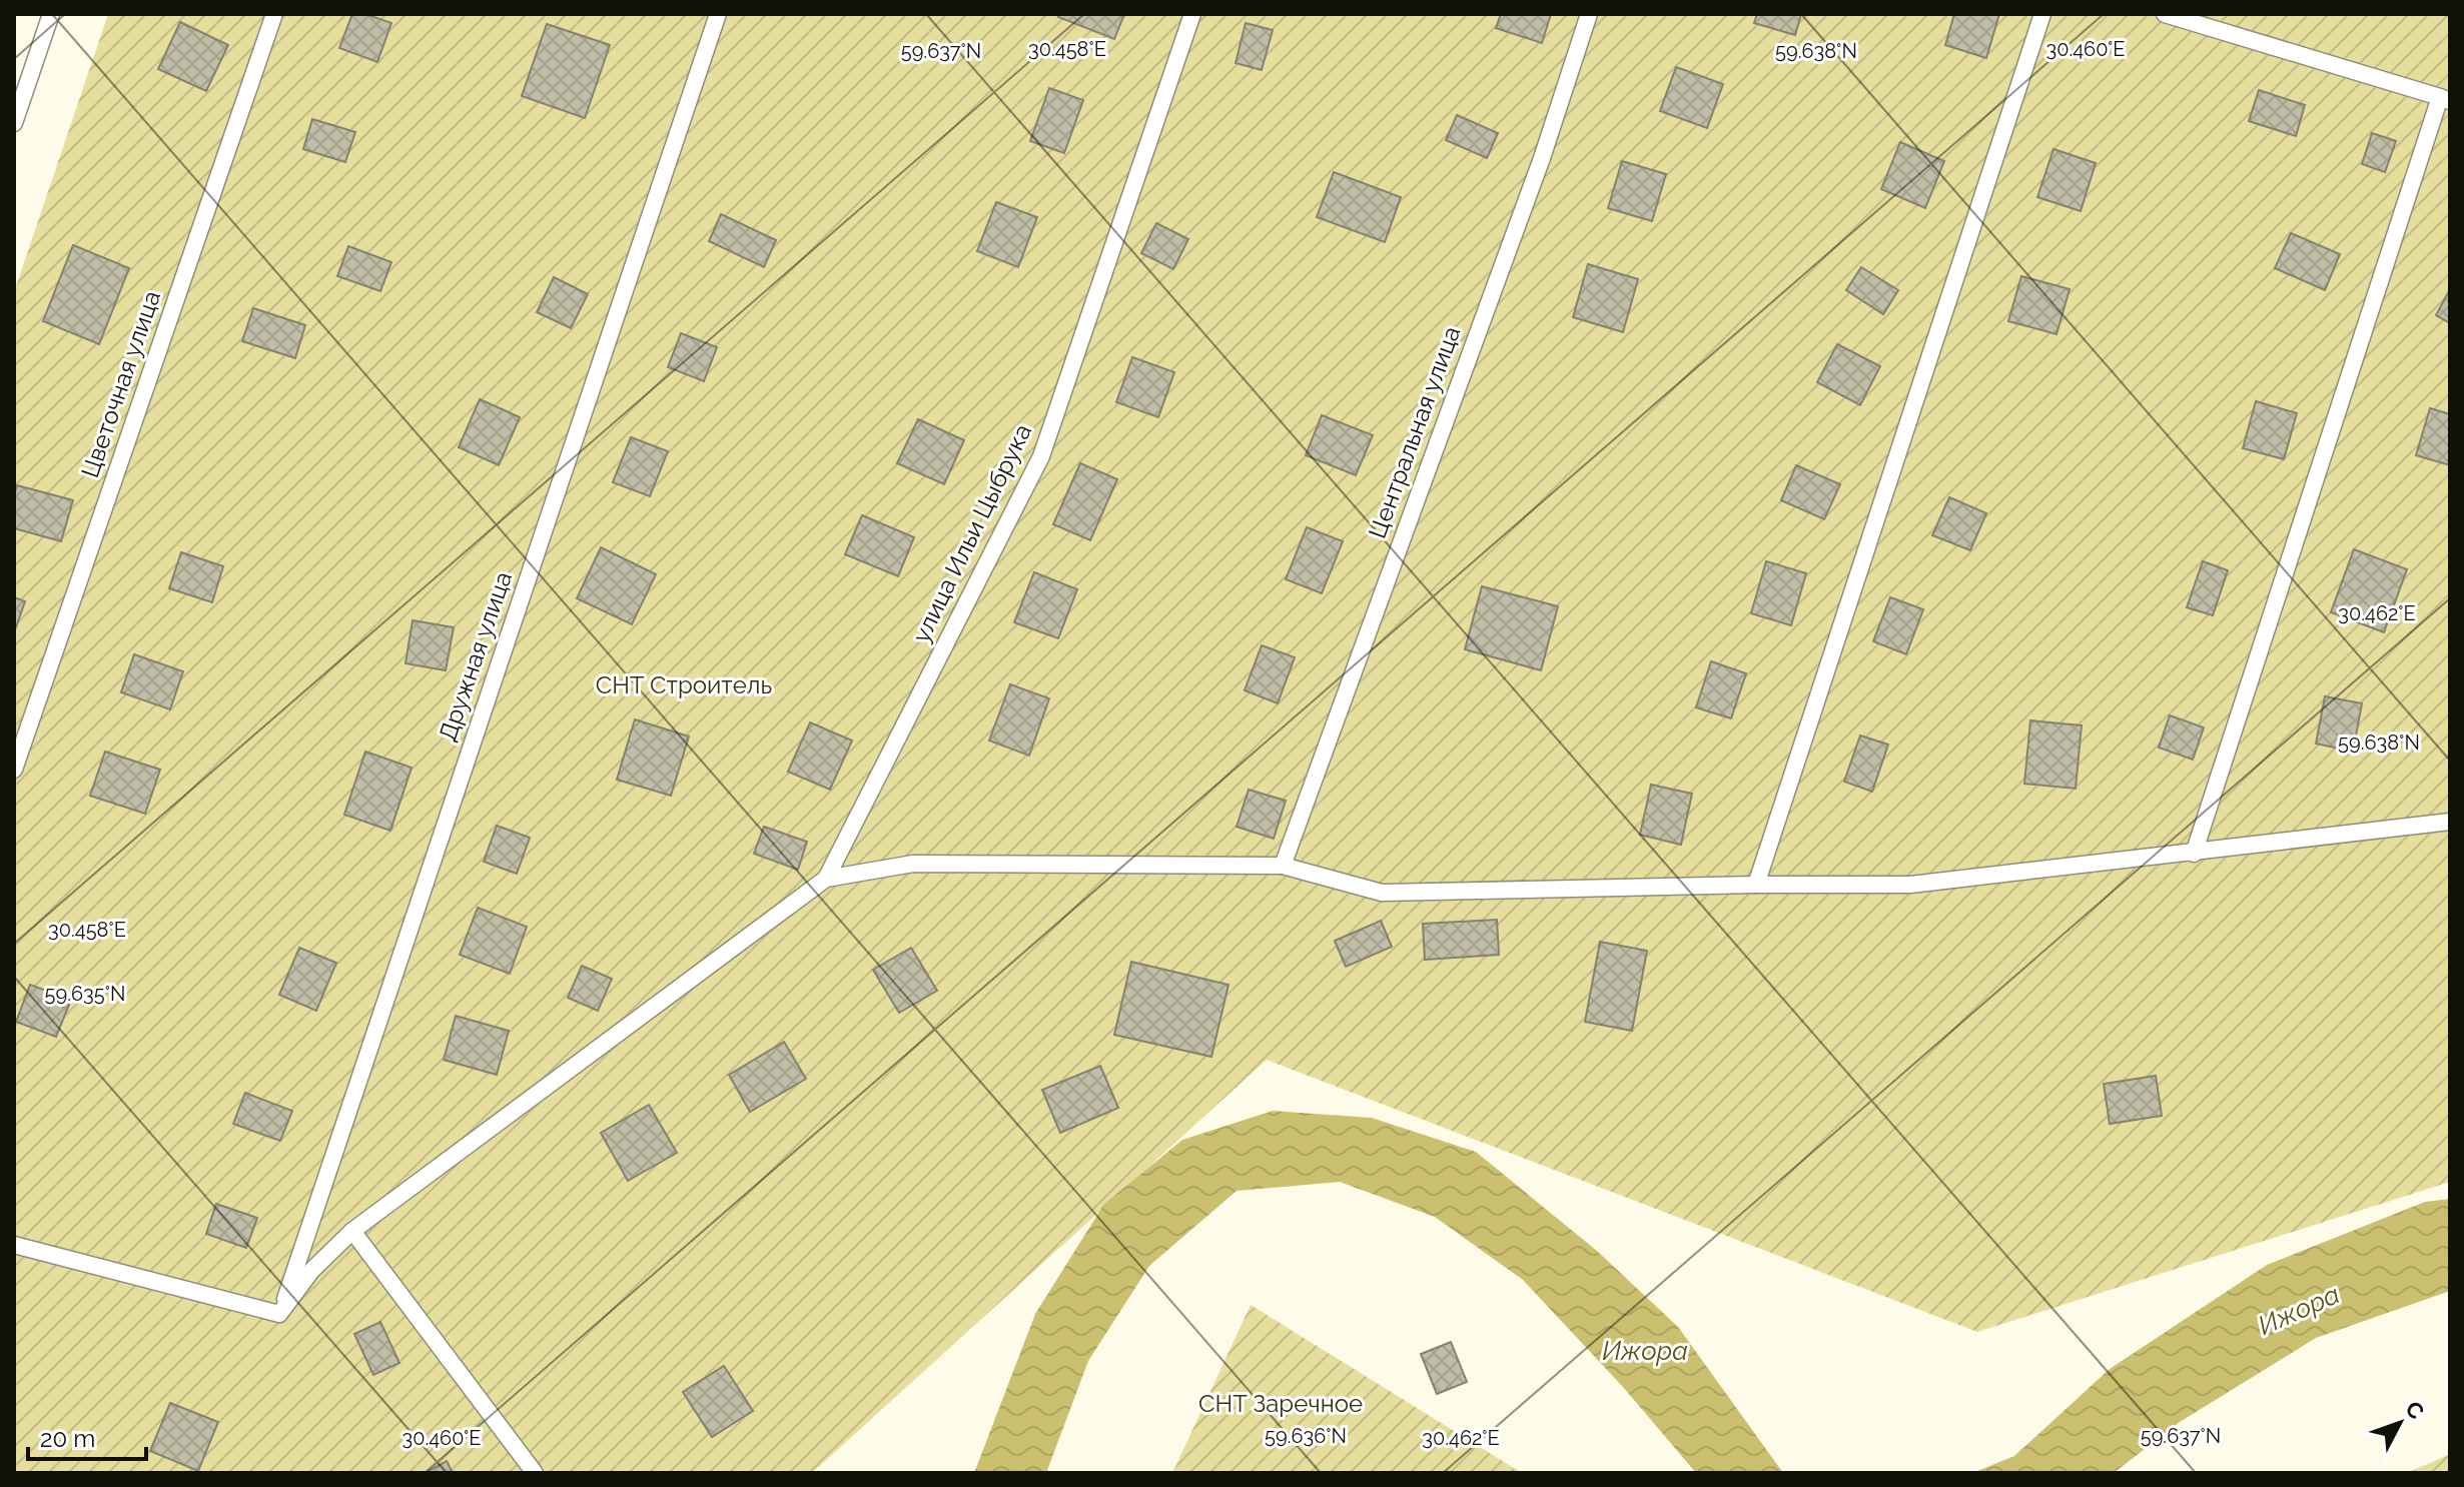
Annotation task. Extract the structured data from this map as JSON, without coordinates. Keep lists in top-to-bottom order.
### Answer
{
  "streets": {
    "lane": [
      "Цветочная улица",
      "Центральная улица",
      "улица Ильи Цыбрука",
      "Дружная улица"
    ]
  },
  "water": ["Ижора"],
  "parks": ["СНТ Строитель", "СНТ Заречное"],
  "scale_bar": "20 m",
  "north": "top right",
  "coordinates": [
    "30.458°E",
    "30.460°E",
    "59.637°N",
    "59.638°N",
    "30.462°E",
    "59.635°N",
    "59.636°N"
  ]
}
